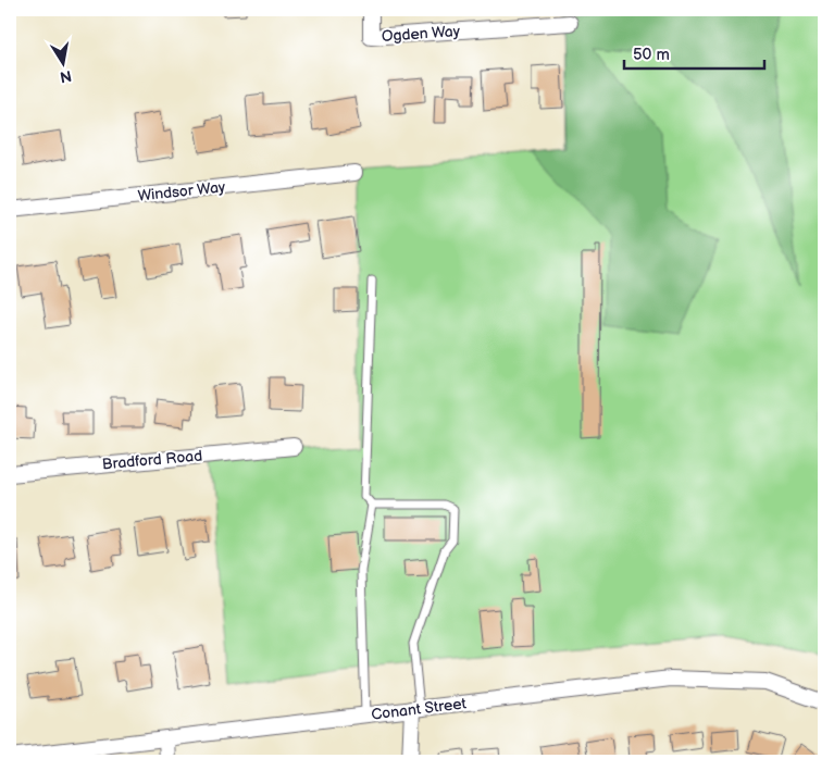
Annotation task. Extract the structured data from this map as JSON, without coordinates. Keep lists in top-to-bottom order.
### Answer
{
  "streets": {
    "street": [
      "Ogden Way",
      "Windsor Way",
      "Bradford Road",
      "Conant Street"
    ]
  },
  "scale_bar": "50 m",
  "north": "bottom"
}
